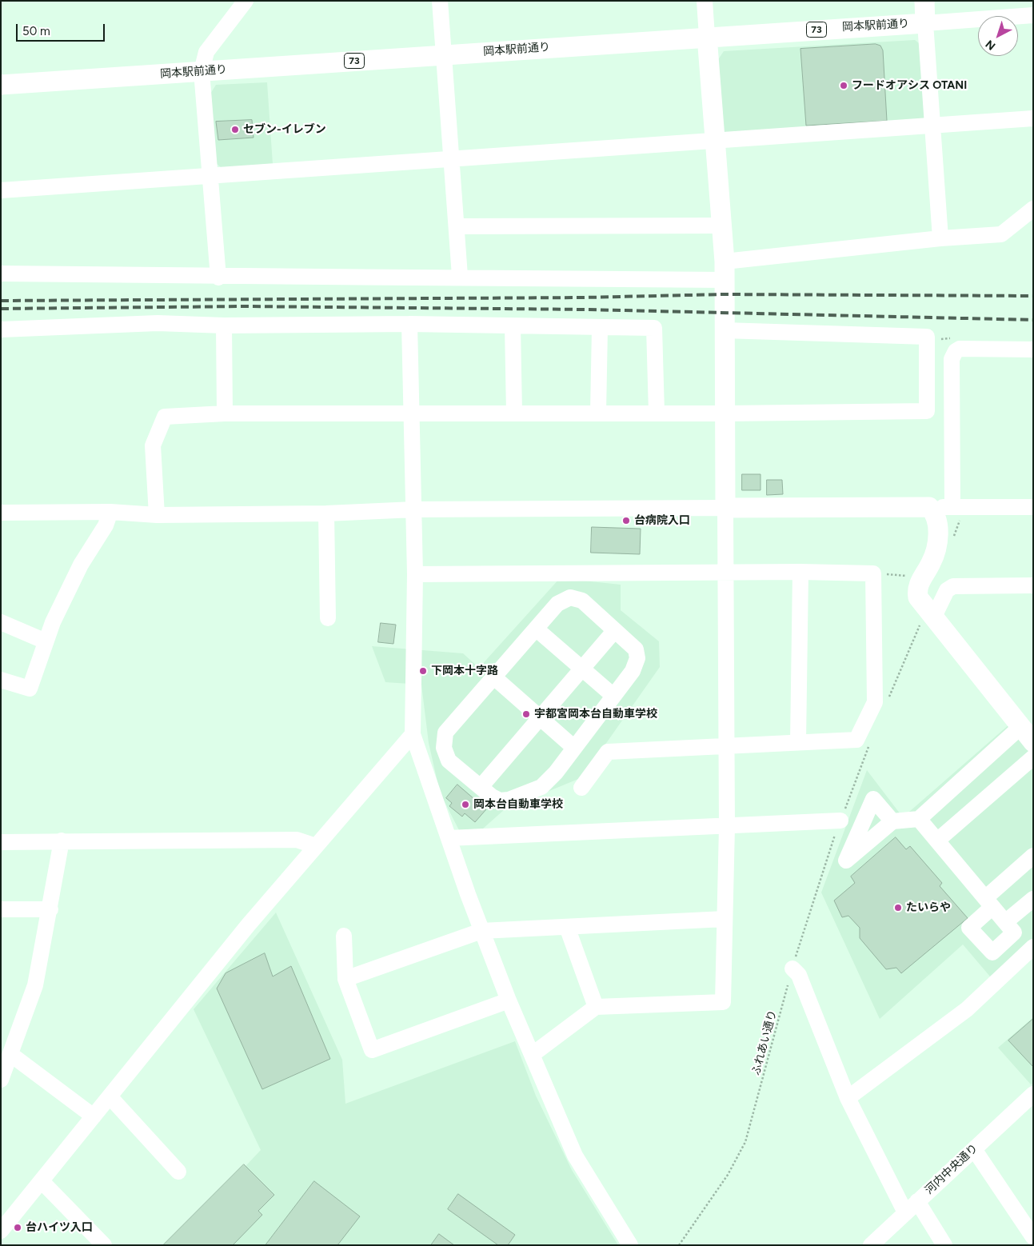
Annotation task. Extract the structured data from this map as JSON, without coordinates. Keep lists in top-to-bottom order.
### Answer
{
  "streets": {
    "main road": ["岡本駅前通り", "73"],
    "street": ["河内中央通り"],
    "path": ["ふれあい通り"]
  },
  "places": [
    "フードオアシス OTANI",
    "セブン-イレブン",
    "台病院入口",
    "下岡本十字路",
    "宇都宮岡本台自動車学校",
    "岡本台自動車学校",
    "たいらや",
    "台ハイツ入口"
  ],
  "scale_bar": "50 m",
  "north": "bottom left"
}
